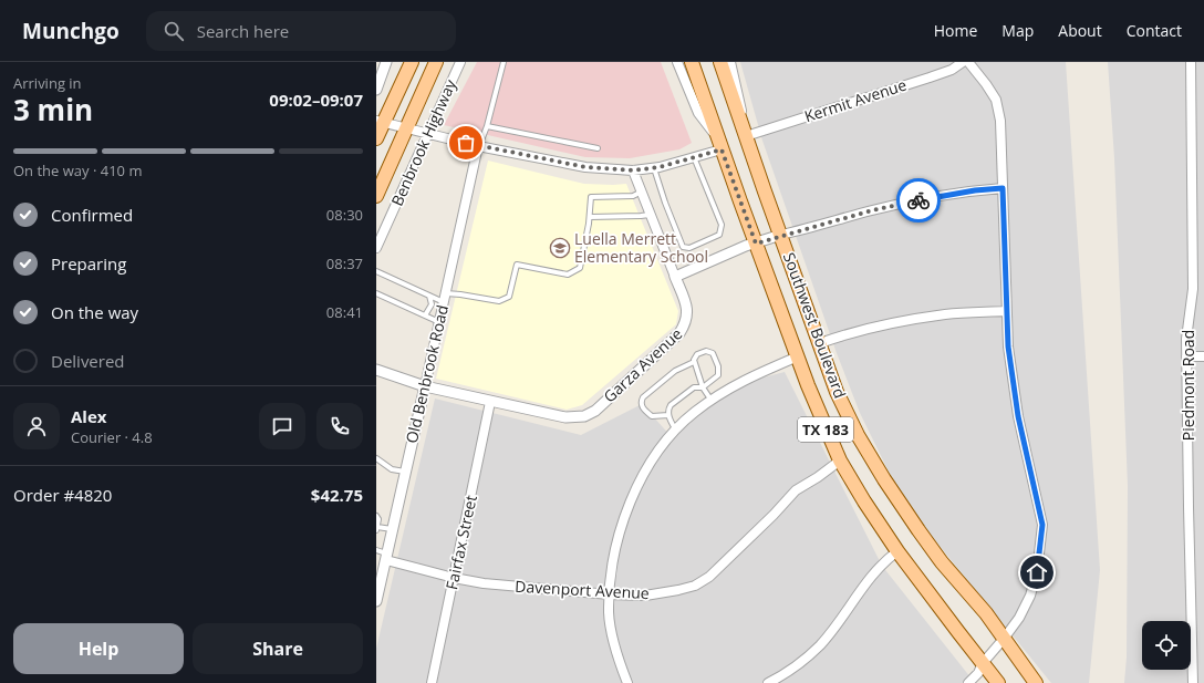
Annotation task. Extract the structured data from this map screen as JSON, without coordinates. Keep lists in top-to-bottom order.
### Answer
{
  "streets": {
    "main road": ["Benbrook Highway", "Southwest Boulevard", "TX 183"],
    "street": [
      "Kermit Avenue",
      "Garza Avenue",
      "Old Benbrook Road",
      "Piedmont Road",
      "Fairfax Street",
      "Davenport Avenue"
    ]
  },
  "crossings": [
    ["Kermit Avenue", "Southwest Boulevard"],
    ["Southwest Boulevard", "Davenport Avenue"],
    ["Garza Avenue", "Old Benbrook Road"],
    ["Garza Avenue", "Fairfax Street"],
    ["Old Benbrook Road", "Davenport Avenue"],
    ["Fairfax Street", "Davenport Avenue"]
  ],
  "places": {
    "school or university": ["Luella Merrett Elementary School"]
  },
  "page": {
    "header": "Munchgo",
    "search": "Search here",
    "nav": [
      "Home",
      "Map",
      "About",
      "Contact"
    ],
    "heading": ["3 min", "Arriving in", "09:02–09:07"],
    "panel": [
      "Alex",
      "Courier · 4.8",
      "Order #4820",
      "$42.75"
    ],
    "bar": "On the way · 410 m",
    "list": [
      ["Confirmed", "08:30"],
      ["Preparing", "08:37"],
      ["On the way", "08:41"],
      "Delivered"
    ],
    "buttons": ["Help", "Share"]
  }
}
